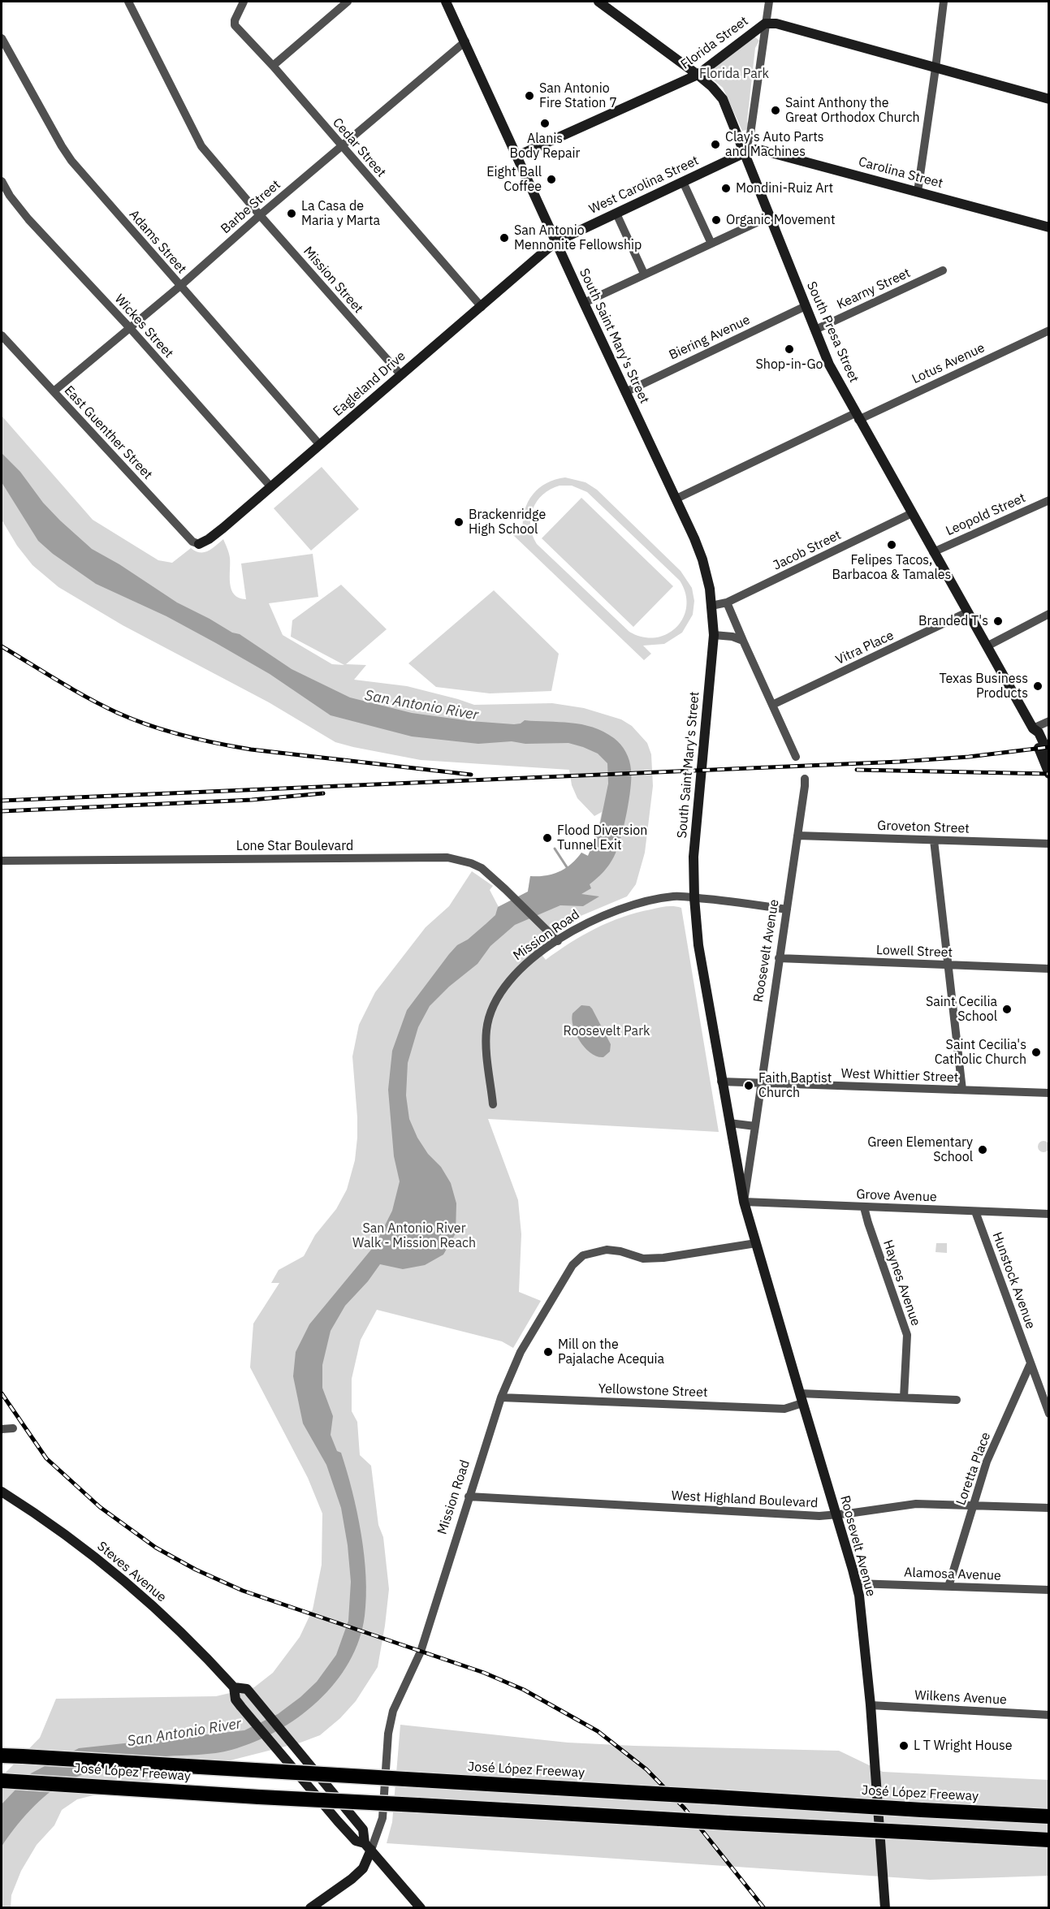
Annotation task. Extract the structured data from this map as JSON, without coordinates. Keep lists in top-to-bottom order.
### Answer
{
  "streets": {
    "highway": ["José López Freeway"],
    "main road": [
      "Florida Street",
      "Carolina Street",
      "West Carolina Street",
      "South Presa Street",
      "South Saint Mary's Street",
      "Eagleland Drive",
      "Mission Road",
      "Roosevelt Avenue",
      "Steves Avenue"
    ],
    "street": [
      "Cedar Street",
      "Barbe Street",
      "Adams Street",
      "Mission Street",
      "Kearny Street",
      "Wickes Street",
      "Biering Avenue",
      "Lotus Avenue",
      "East Guenther Street",
      "Leopold Street",
      "Jacob Street",
      "Vitra Place",
      "Groveton Street",
      "Lone Star Boulevard",
      "Lowell Street",
      "West Whittier Street",
      "Grove Avenue",
      "Hunstock Avenue",
      "Haynes Avenue",
      "Yellowstone Street",
      "Loretta Place",
      "West Highland Boulevard",
      "Alamosa Avenue",
      "Wilkens Avenue"
    ]
  },
  "crossings": [
    ["Florida Street", "South Presa Street"],
    ["Florida Street", "South Saint Mary's Street"],
    ["Cedar Street", "Barbe Street"],
    ["Cedar Street", "Eagleland Drive"],
    ["Carolina Street", "West Carolina Street"],
    ["Carolina Street", "South Presa Street"],
    ["West Carolina Street", "South Presa Street"],
    ["West Carolina Street", "South Saint Mary's Street"],
    ["West Carolina Street", "Eagleland Drive"],
    ["Barbe Street", "Adams Street"],
    ["Barbe Street", "Mission Street"],
    ["Barbe Street", "Wickes Street"],
    ["Barbe Street", "South Saint Mary's Street"],
    ["Barbe Street", "East Guenther Street"],
    ["Adams Street", "Eagleland Drive"],
    ["Mission Street", "Eagleland Drive"],
    ["Kearny Street", "South Presa Street"],
    ["Wickes Street", "Eagleland Drive"],
    ["South Presa Street", "Biering Avenue"],
    ["South Presa Street", "Lotus Avenue"],
    ["South Presa Street", "Leopold Street"],
    ["South Presa Street", "Jacob Street"],
    ["South Presa Street", "Vitra Place"],
    ["South Saint Mary's Street", "Biering Avenue"],
    ["South Saint Mary's Street", "Lotus Avenue"],
    ["South Saint Mary's Street", "Eagleland Drive"],
    ["South Saint Mary's Street", "Jacob Street"],
    ["South Saint Mary's Street", "Mission Road"],
    ["South Saint Mary's Street", "Roosevelt Avenue"],
    ["Eagleland Drive", "East Guenther Street"],
    ["Groveton Street", "Roosevelt Avenue"],
    ["Lone Star Boulevard", "Mission Road"],
    ["Mission Road", "Roosevelt Avenue"],
    ["Mission Road", "Yellowstone Street"],
    ["Mission Road", "West Highland Boulevard"],
    ["Mission Road", "Steves Avenue"],
    ["Roosevelt Avenue", "Lowell Street"],
    ["Roosevelt Avenue", "West Whittier Street"],
    ["Roosevelt Avenue", "Grove Avenue"],
    ["Roosevelt Avenue", "Yellowstone Street"],
    ["Roosevelt Avenue", "West Highland Boulevard"],
    ["Roosevelt Avenue", "Alamosa Avenue"],
    ["Roosevelt Avenue", "Wilkens Avenue"],
    ["Grove Avenue", "Hunstock Avenue"],
    ["Grove Avenue", "Haynes Avenue"],
    ["Hunstock Avenue", "Loretta Place"],
    ["Haynes Avenue", "Yellowstone Street"],
    ["Loretta Place", "West Highland Boulevard"],
    ["Loretta Place", "Alamosa Avenue"]
  ],
  "water": ["San Antonio River"],
  "parks": ["Florida Park", "Roosevelt Park", "San Antonio River Walk - Mission Reach"],
  "places": [
    "San Antonio Fire Station 7",
    "Saint Anthony the Great Orthodox Church",
    "Alanis Body Repair",
    "Clay's Auto Parts and Machines",
    "Eight Ball Coffee",
    "Mondini-Ruiz Art",
    "La Casa de Maria y Marta",
    "Organic Movement",
    "San Antonio Mennonite Fellowship",
    "Shop-in-Go",
    "Brackenridge High School",
    "Felipes Tacos, Barbacoa & Tamales",
    "Branded T's",
    "Texas Business Products",
    "Flood Diversion Tunnel Exit",
    "Saint Cecilia School",
    "Saint Cecilia's Catholic Church",
    "Faith Baptist Church",
    "Green Elementary School",
    "Mill on the Pajalache Acequia",
    "L T Wright House"
  ]
}
